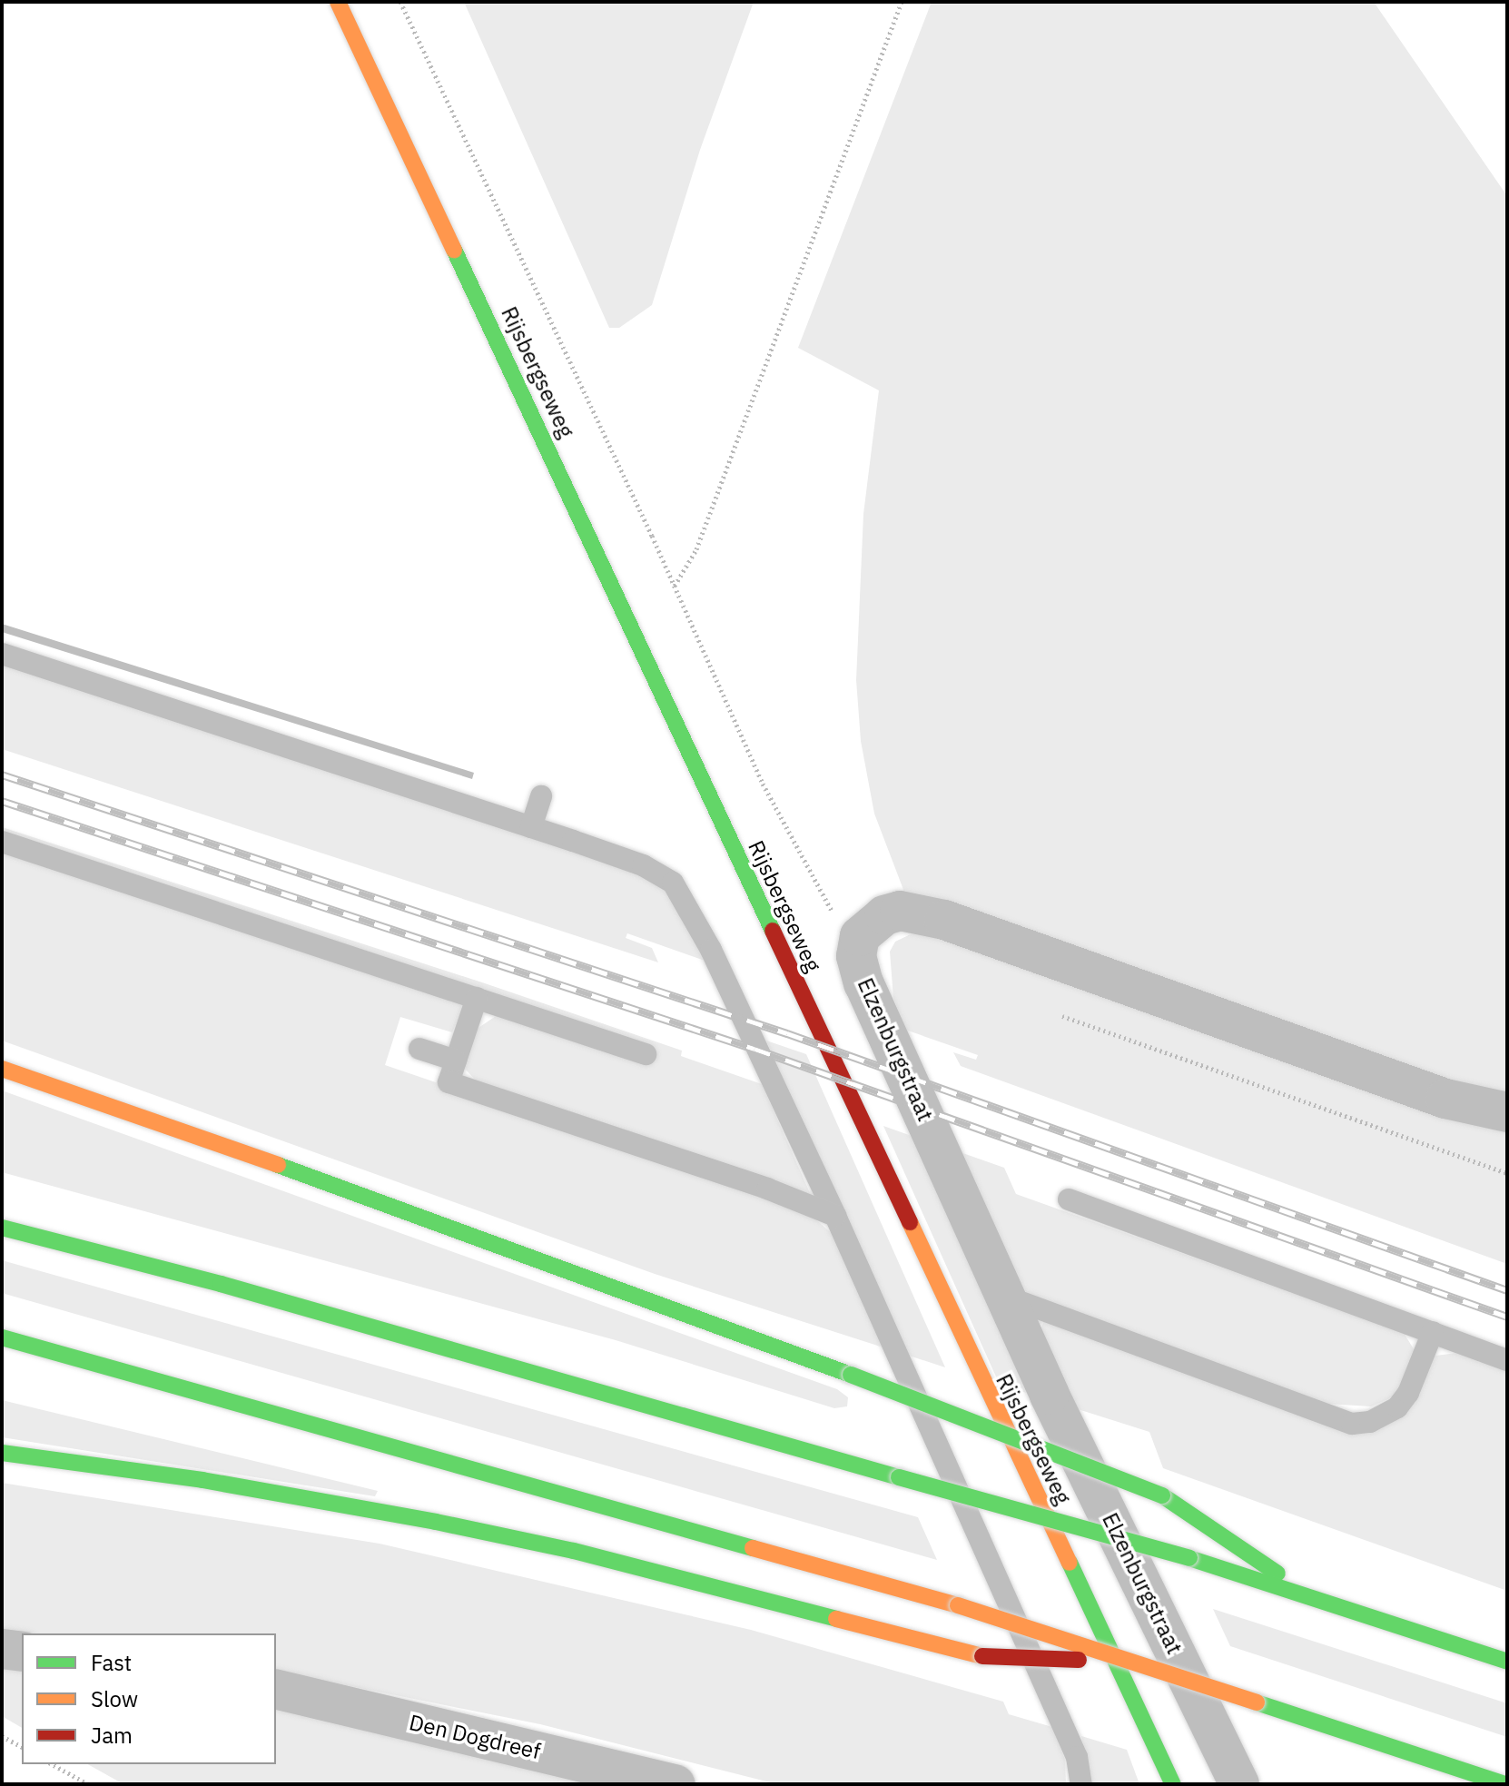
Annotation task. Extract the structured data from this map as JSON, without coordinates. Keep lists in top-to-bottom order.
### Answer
{
  "streets": {
    "main road": ["Rijsbergseweg"],
    "street": ["Elzenburgstraat", "Den Dogdreef"]
  },
  "crossings": [
    ["Rijsbergseweg", "Elzenburgstraat"]
  ],
  "legend": ["Fast", "Slow", "Jam"]
}
